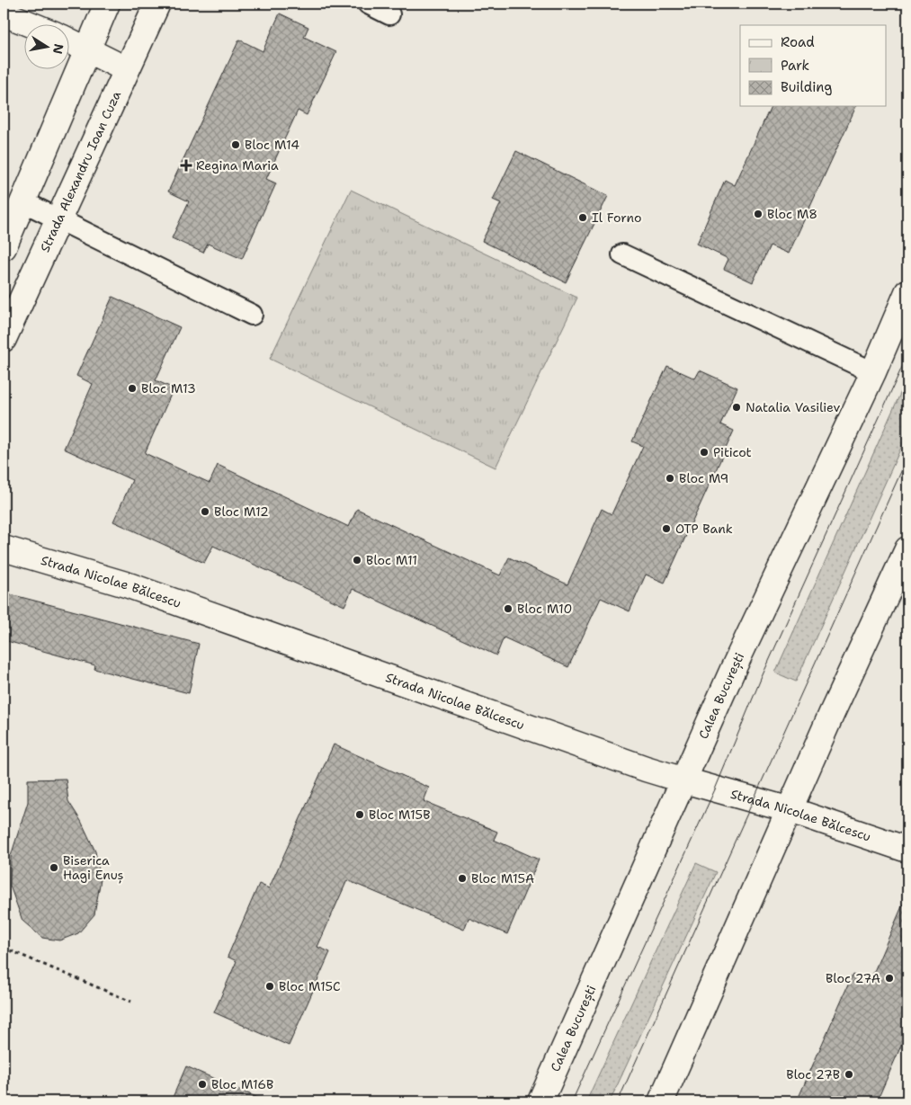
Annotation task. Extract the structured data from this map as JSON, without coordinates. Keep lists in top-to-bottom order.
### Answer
{
  "streets": {
    "main road": ["Strada Alexandru Ioan Cuza", "Strada Nicolae Bălcescu", "Calea București"]
  },
  "crossings": [
    ["Strada Nicolae Bălcescu", "Calea București"]
  ],
  "places": {
    "other": [
      "Bloc M14",
      "Bloc M8",
      "Il Forno",
      "Bloc M13",
      "Natalia Vasiliev",
      "Piticot",
      "Bloc M9",
      "Bloc M12",
      "OTP Bank",
      "Bloc M11",
      "Bloc M10",
      "Bloc M15B",
      "Biserica Hagi Enuș",
      "Bloc M15A",
      "Bloc 27A",
      "Bloc M15C",
      "Bloc 27B",
      "Bloc M16B"
    ],
    "health": ["Regina Maria"]
  },
  "legend": ["Road", "Park", "Building"],
  "north": "right"
}
